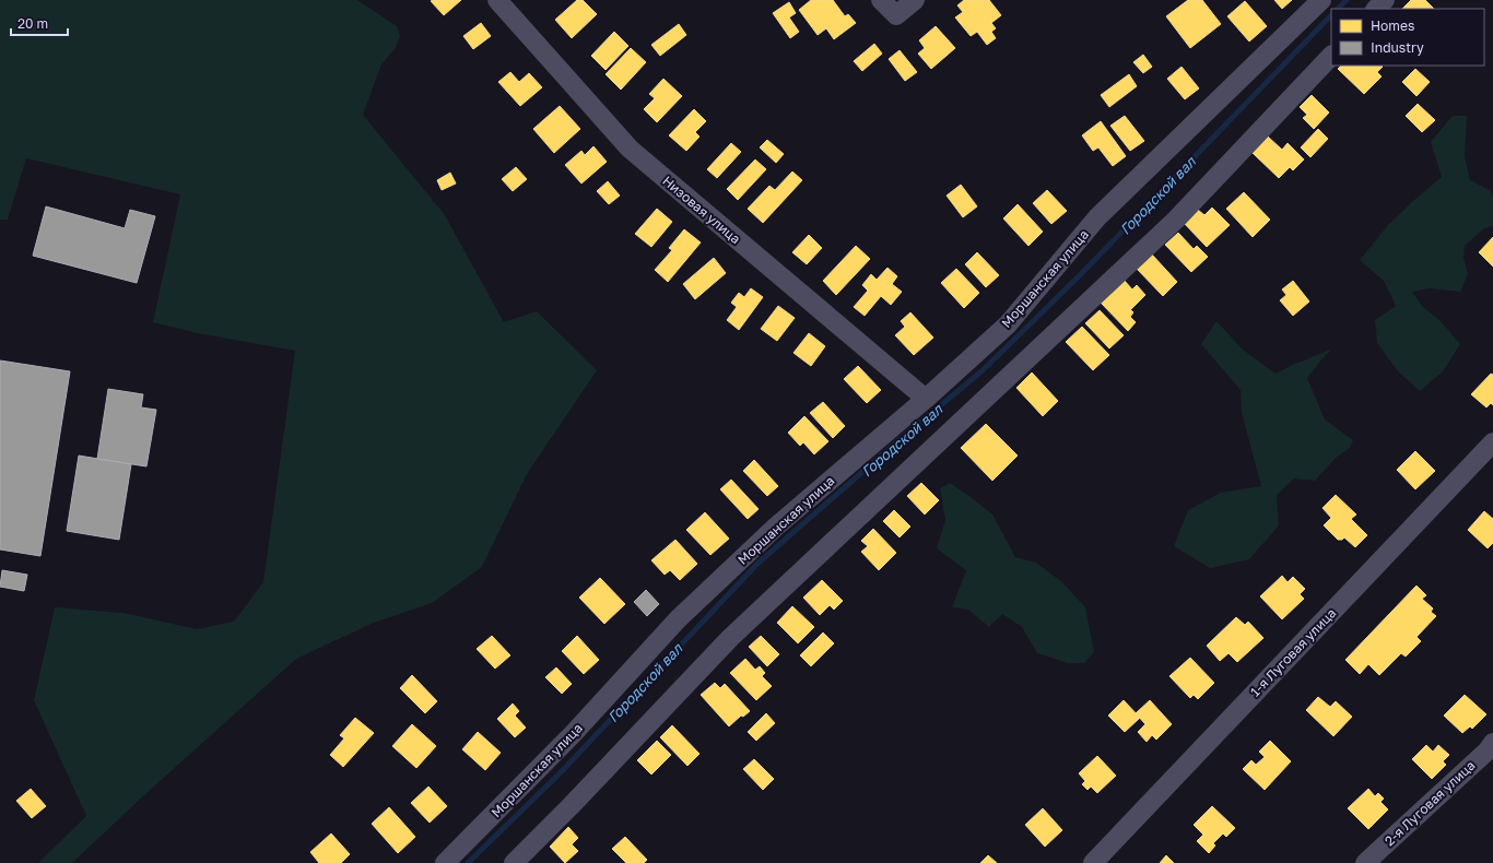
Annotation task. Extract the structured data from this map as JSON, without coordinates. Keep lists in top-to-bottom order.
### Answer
{
  "streets": {
    "street": [
      "Низовая улица",
      "Моршанская улица",
      "1-я Луговая улица",
      "2-я Луговая улица"
    ]
  },
  "crossings": [
    ["Низовая улица", "Моршанская улица"]
  ],
  "water": ["Городской вал"],
  "legend": ["Homes", "Industry"],
  "scale_bar": "20 m"
}
